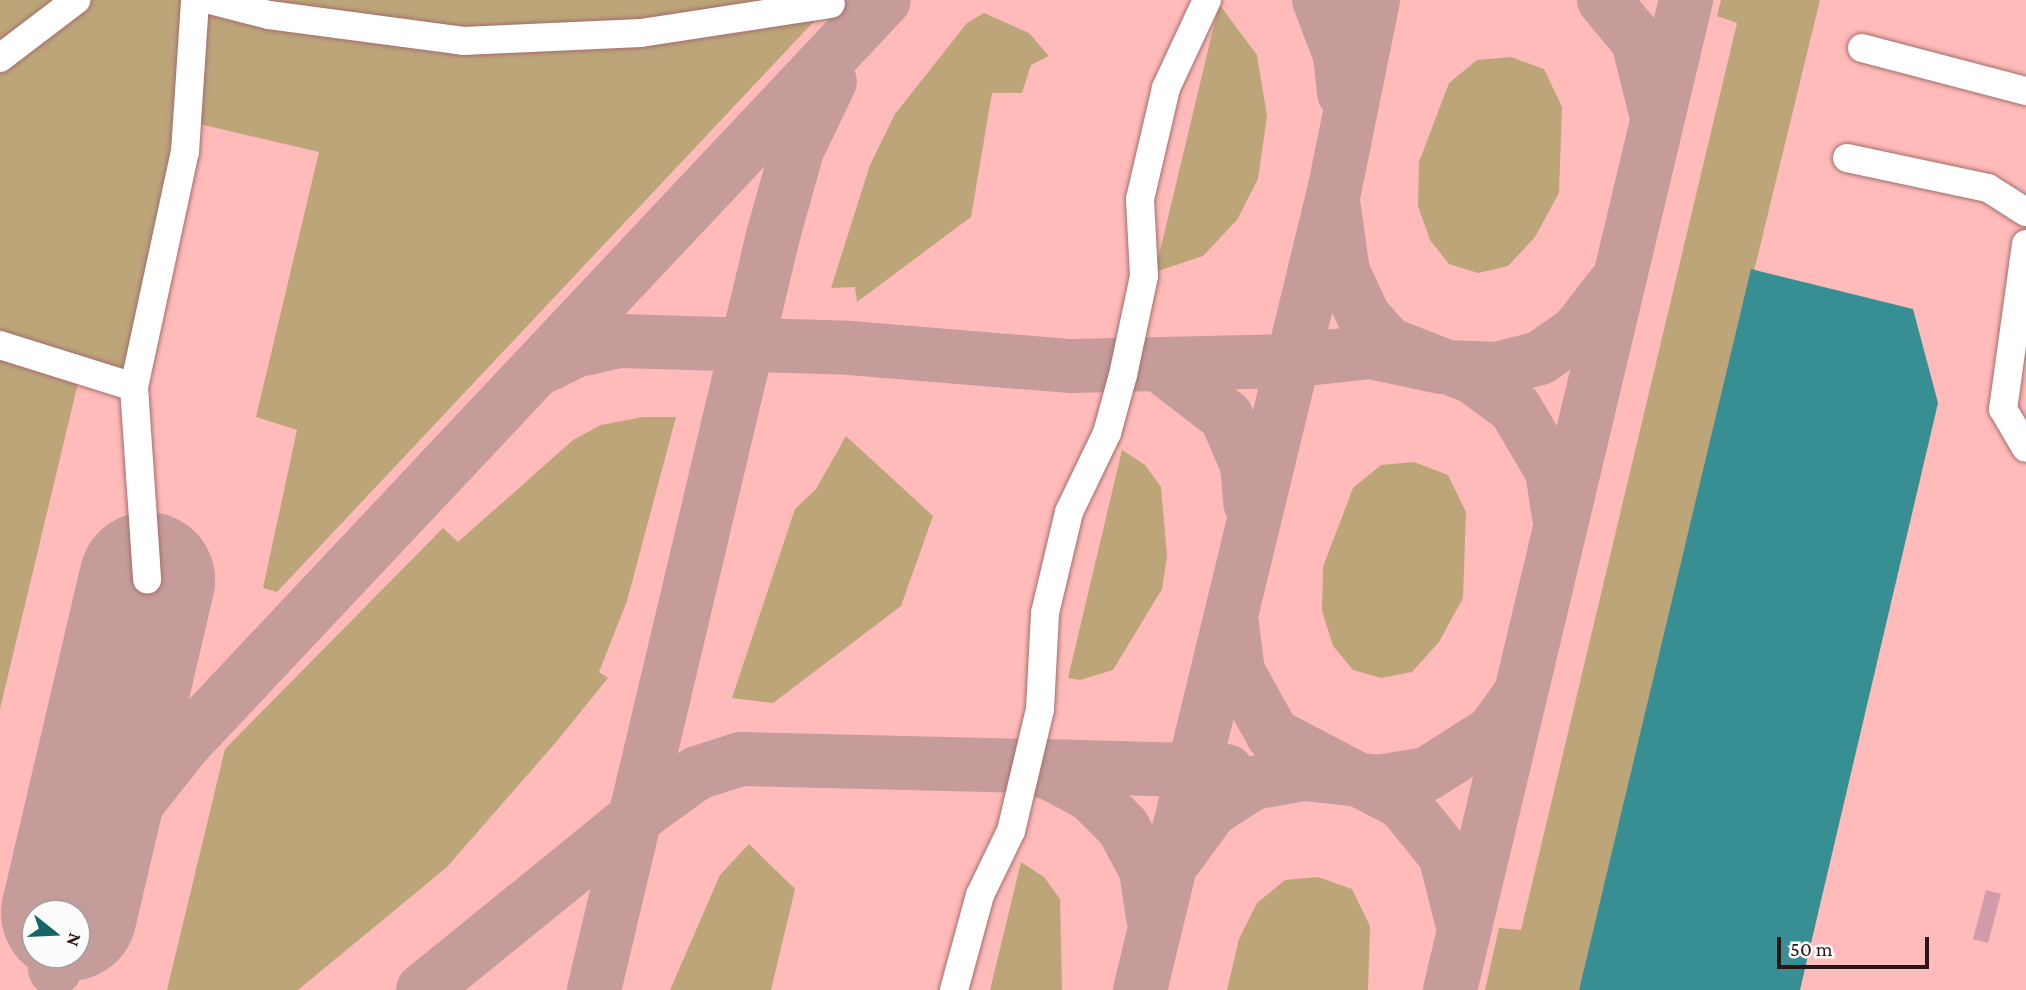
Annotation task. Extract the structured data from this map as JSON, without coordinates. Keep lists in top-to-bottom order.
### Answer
{
  "scale_bar": "50 m",
  "north": "right"
}
